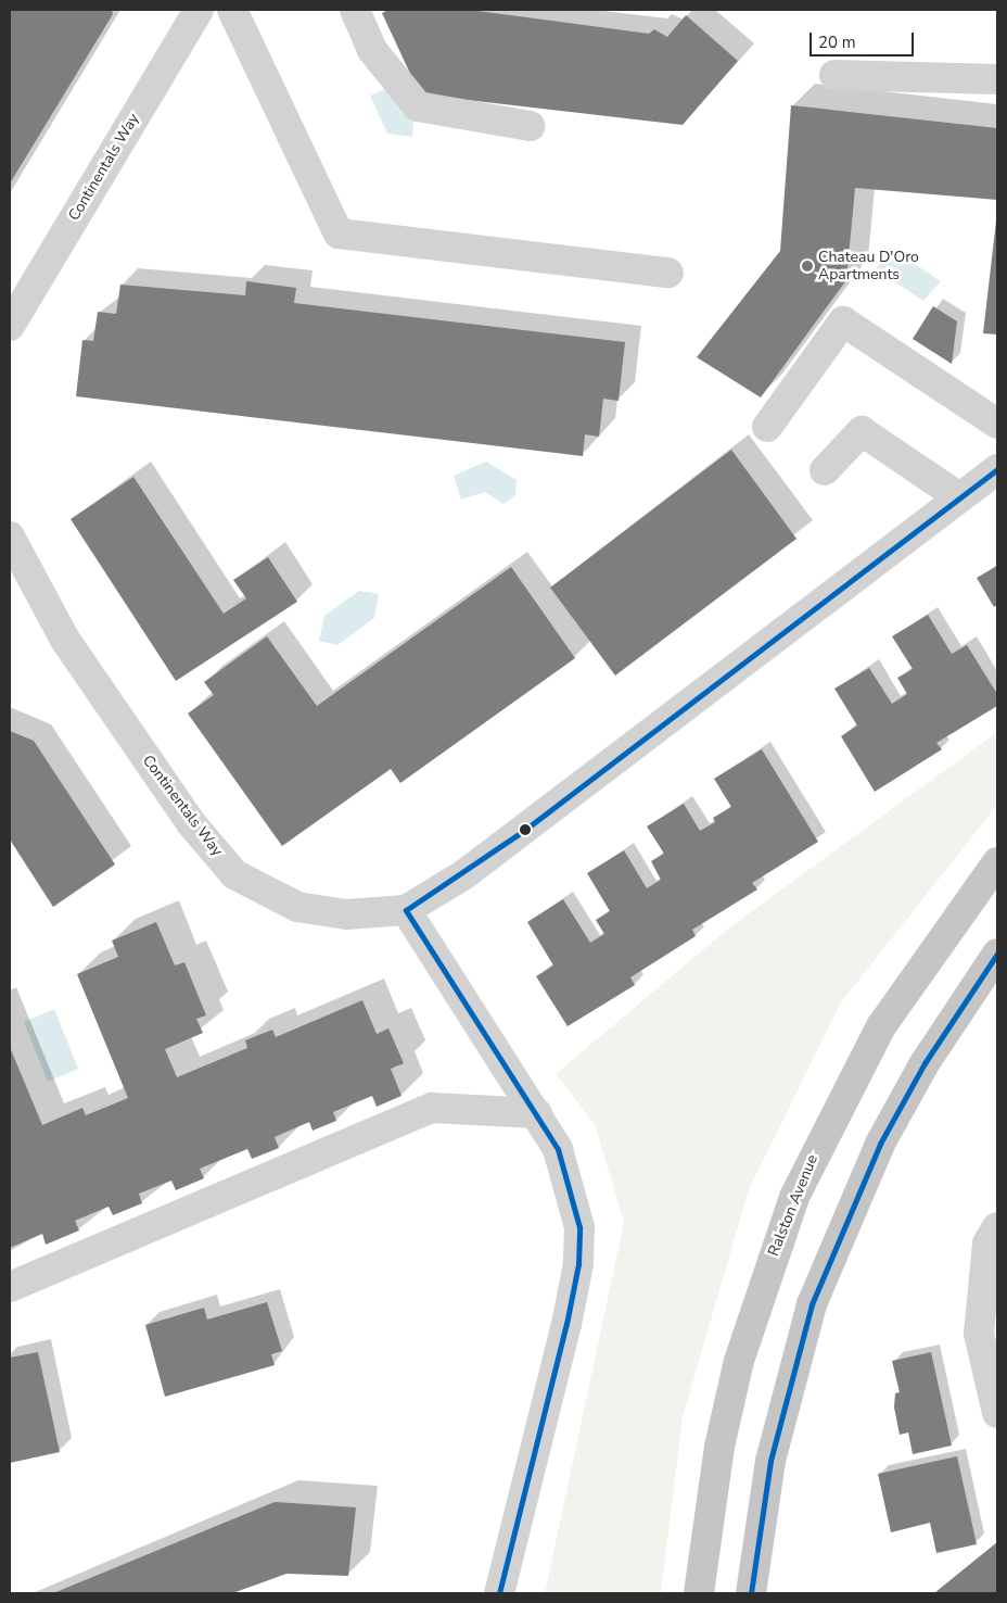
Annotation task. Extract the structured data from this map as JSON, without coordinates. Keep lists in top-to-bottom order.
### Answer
{
  "streets": {
    "main road": ["Ralston Avenue"],
    "street": ["Continentals Way"]
  },
  "places": ["Chateau D'Oro Apartments"],
  "scale_bar": "20 m"
}
